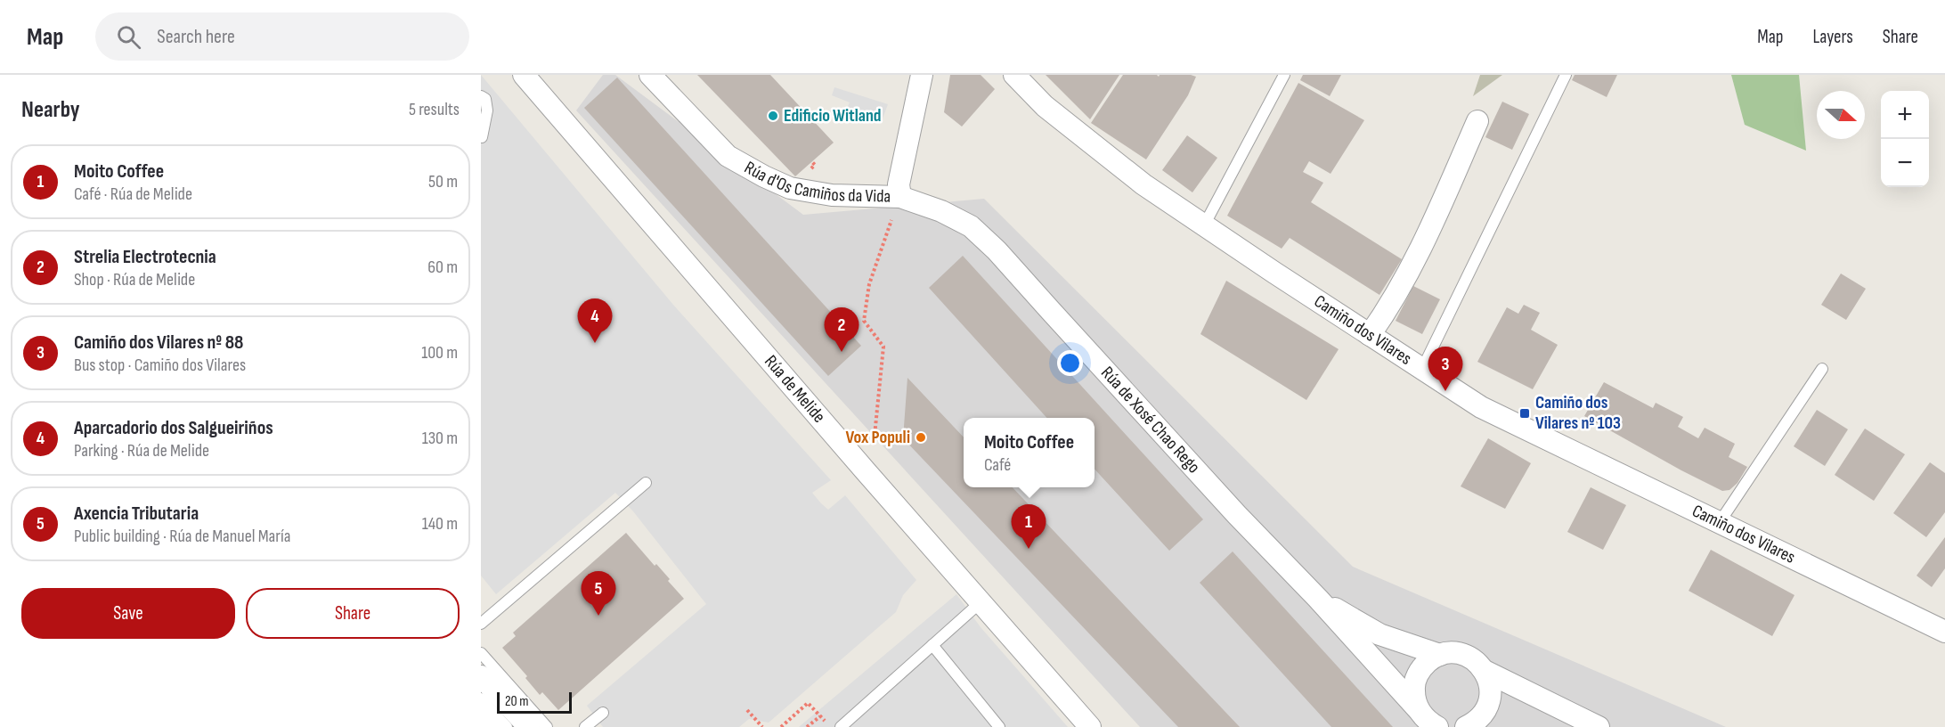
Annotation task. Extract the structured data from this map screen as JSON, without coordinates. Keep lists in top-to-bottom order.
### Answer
{
  "streets": {
    "street": [
      "Rúa d'Os Camiños da Vida",
      "Camiño dos Vilares",
      "Rúa de Melide",
      "Rúa de Xosé Chao Rego"
    ]
  },
  "crossings": [
    ["Rúa d'Os Camiños da Vida", "Rúa de Xosé Chao Rego"]
  ],
  "places": {
    "other": ["Edificio Witland", "Vox Populi"],
    "transit": ["Camiño dos Vilares nº 103"]
  },
  "scale_bar": "20 m",
  "north": "right",
  "page": {
    "header": "Map",
    "search": "Search here",
    "nav": ["Map", "Layers", "Share"],
    "heading": ["Nearby", "5 results"],
    "map_buttons": ["+", "−"],
    "list": [
      {
        "mark": "1",
        "name": "Moito Coffee",
        "note": "Café · Rúa de Melide",
        "value": "50 m"
      },
      {
        "mark": "2",
        "name": "Strelia Electrotecnia",
        "note": "Shop · Rúa de Melide",
        "value": "60 m"
      },
      {
        "mark": "3",
        "name": "Camiño dos Vilares nº 88",
        "note": "Bus stop · Camiño dos Vilares",
        "value": "100 m"
      },
      {
        "mark": "4",
        "name": "Aparcadorio dos Salgueiriños",
        "note": "Parking · Rúa de Melide",
        "value": "130 m"
      },
      {
        "mark": "5",
        "name": "Axencia Tributaria",
        "note": "Public building · Rúa de Manuel María",
        "value": "140 m"
      }
    ],
    "pins": [
      "4",
      "2",
      "3",
      "1",
      "5"
    ],
    "popup": ["Moito Coffee", "Café"],
    "buttons": ["Save", "Share"],
    "scale": "20 m"
  }
}
